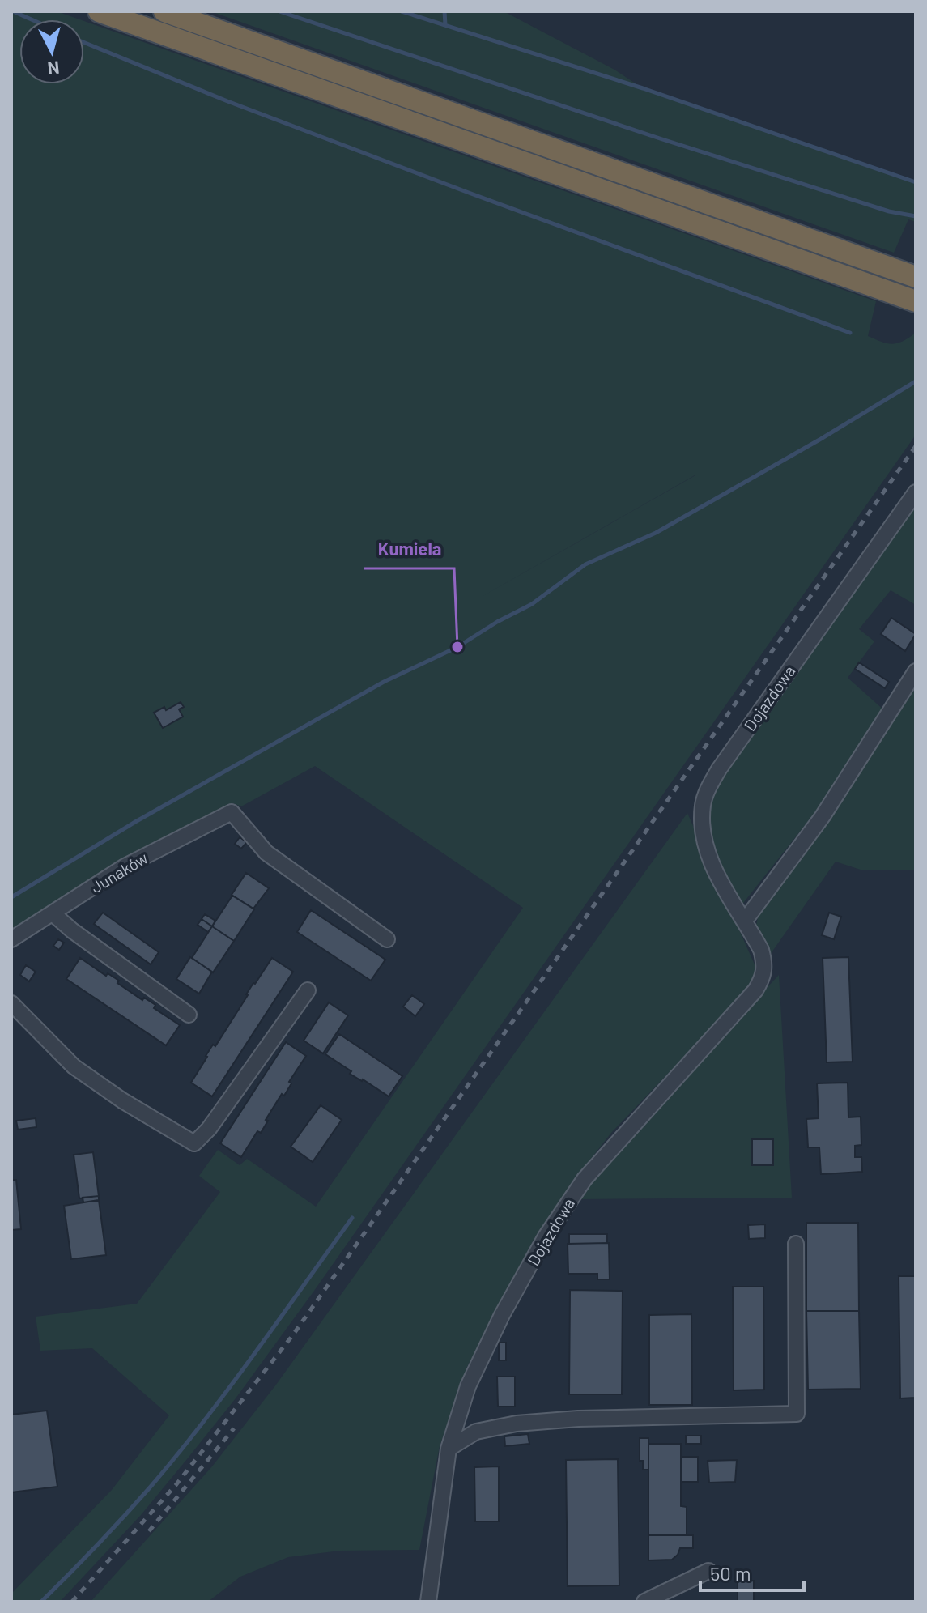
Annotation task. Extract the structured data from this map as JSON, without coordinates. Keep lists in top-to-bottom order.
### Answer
{
  "streets": {
    "street": ["Dojazdowa", "Junaków"]
  },
  "places": ["Kumiela"],
  "scale_bar": "50 m",
  "north": "bottom"
}
